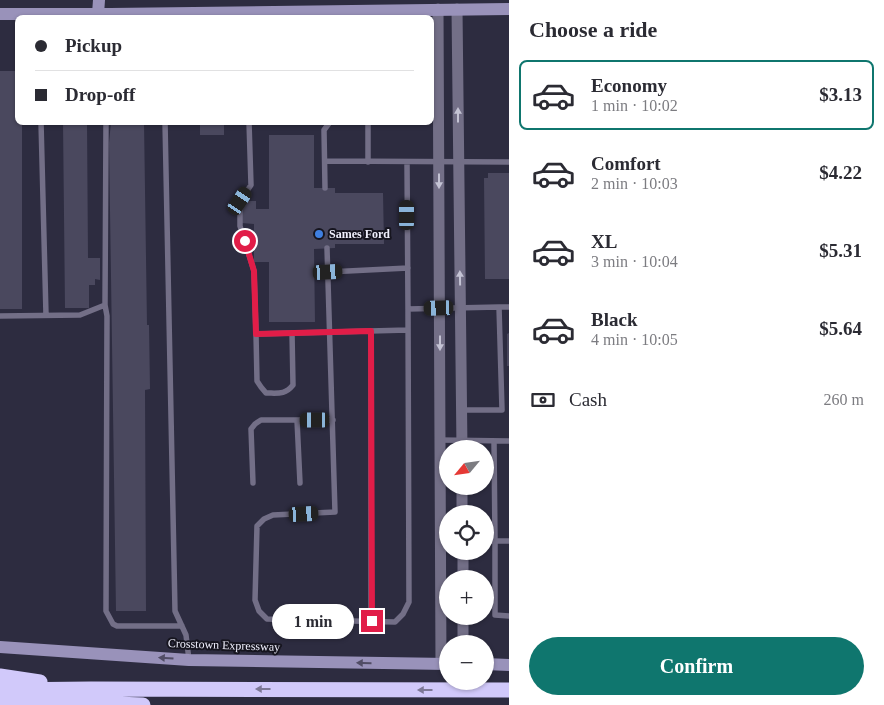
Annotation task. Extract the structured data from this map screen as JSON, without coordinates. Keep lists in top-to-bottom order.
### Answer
{
  "streets": {
    "main road": ["Crosstown Expressway"]
  },
  "one_way": ["Crosstown Expressway"],
  "places": ["Sames Ford"],
  "north": "bottom left",
  "page": {
    "heading": "Choose a ride",
    "banner": ["Pickup", "Drop-off"],
    "list": [
      {
        "name": "Economy",
        "note": "1 min · 10:02",
        "value": "$3.13"
      },
      {
        "name": "Comfort",
        "note": "2 min · 10:03",
        "value": "$4.22"
      },
      {
        "name": "XL",
        "note": "3 min · 10:04",
        "value": "$5.31"
      },
      {
        "name": "Black",
        "note": "4 min · 10:05",
        "value": "$5.64"
      }
    ],
    "pay": ["Cash", "260 m"],
    "map_buttons": ["+", "−"],
    "bubble": "1 min",
    "buttons": "Confirm"
  }
}
